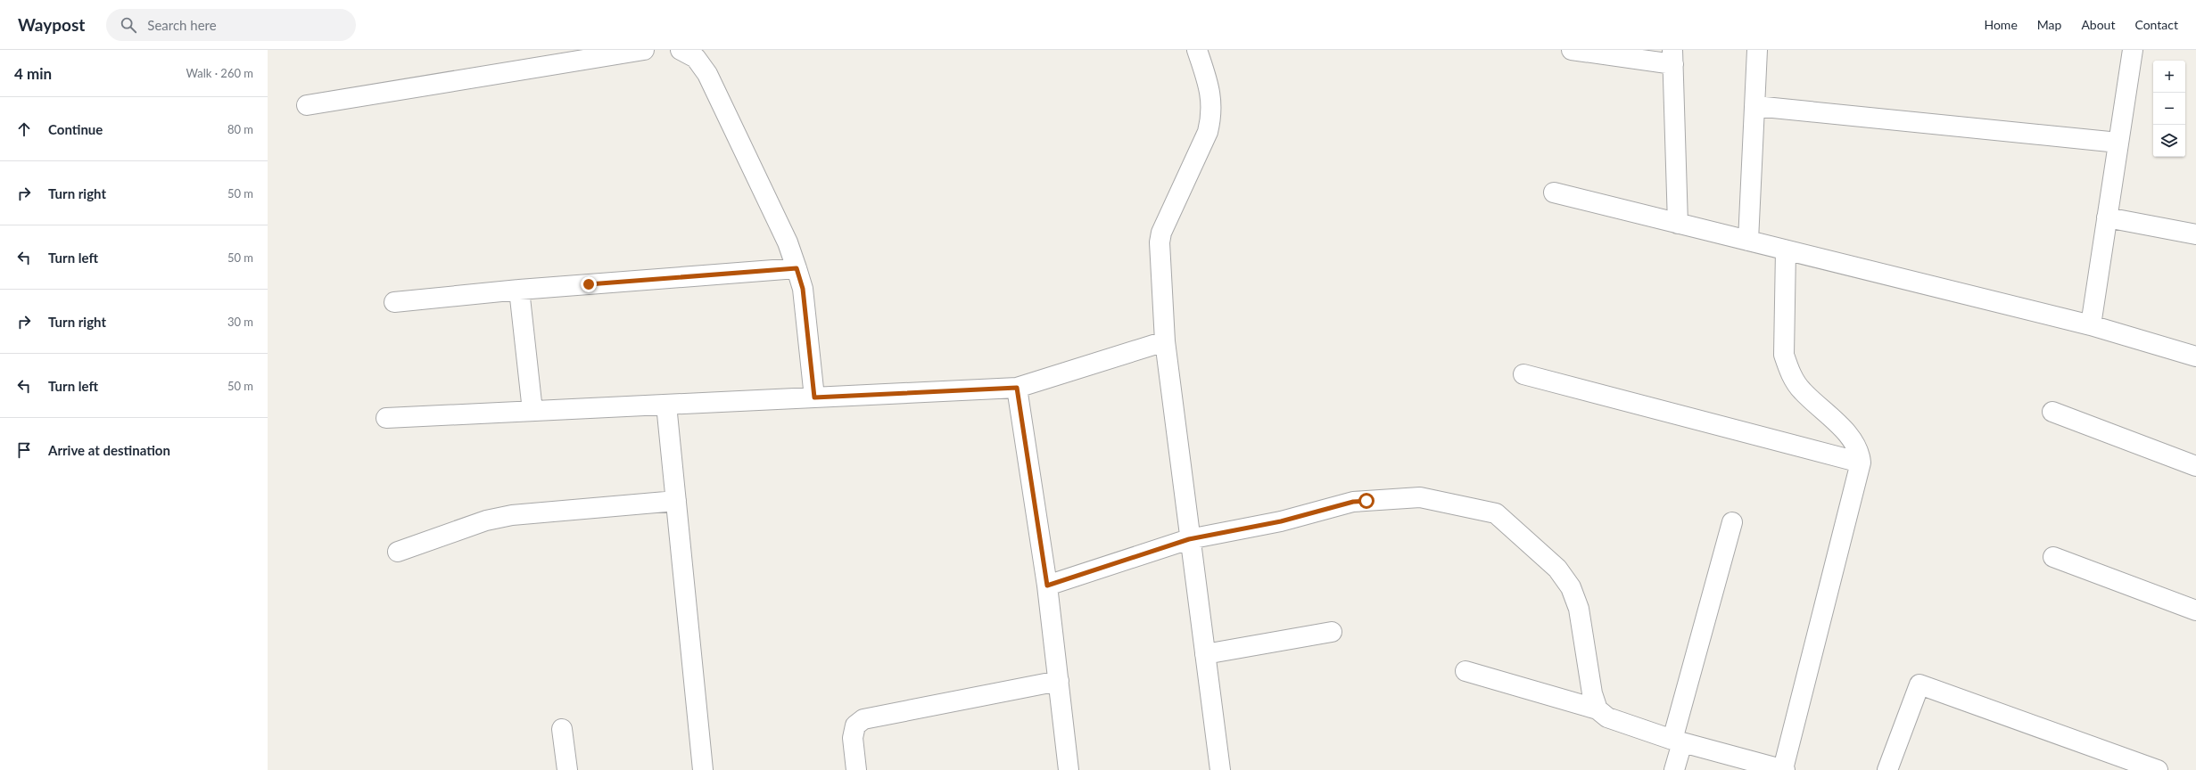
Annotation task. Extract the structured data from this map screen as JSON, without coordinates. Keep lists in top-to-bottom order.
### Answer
{
  "page": {
    "header": "Waypost",
    "search": "Search here",
    "nav": [
      "Home",
      "Map",
      "About",
      "Contact"
    ],
    "heading": ["4 min", "Walk · 260 m"],
    "map_buttons": ["+", "−"],
    "list": [
      ["Continue", "80 m"],
      ["Turn right", "50 m"],
      ["Turn left", "50 m"],
      ["Turn right", "30 m"],
      ["Turn left", "50 m"],
      "Arrive at destination"
    ]
  }
}
